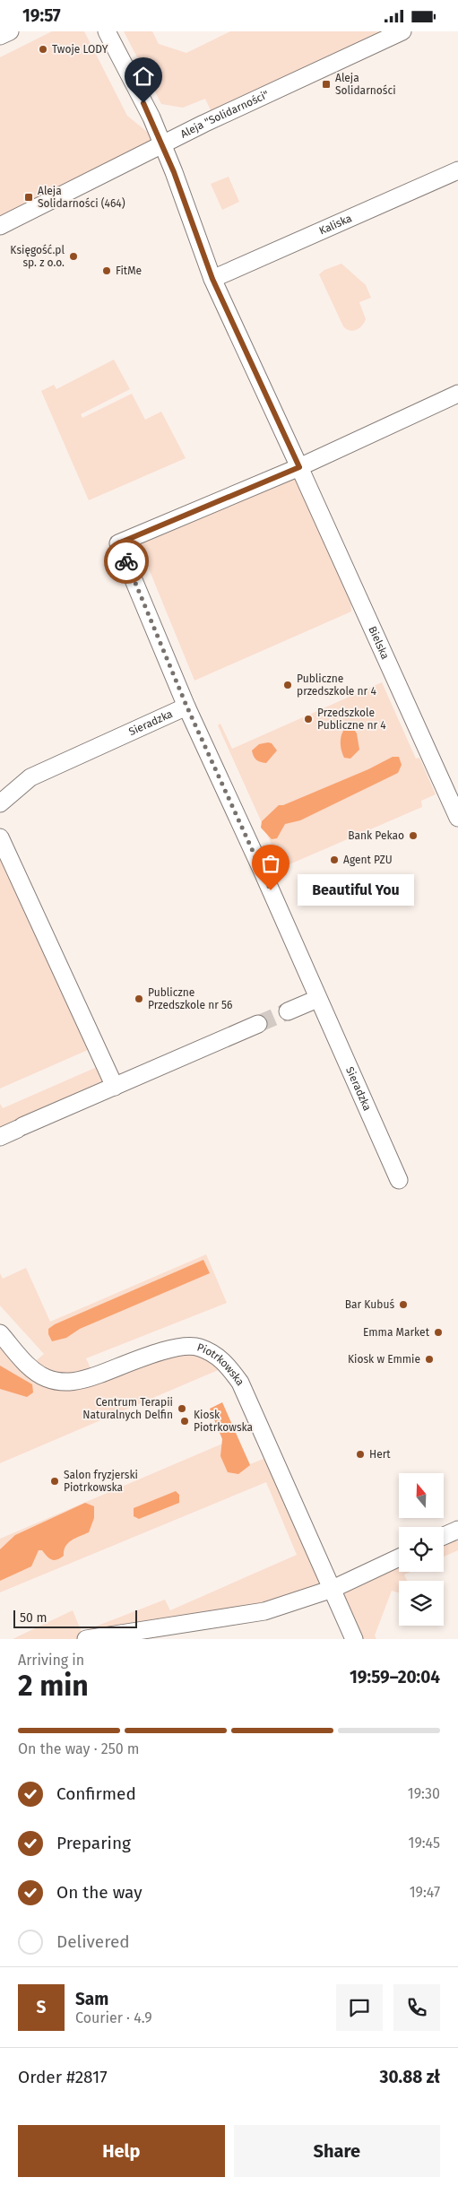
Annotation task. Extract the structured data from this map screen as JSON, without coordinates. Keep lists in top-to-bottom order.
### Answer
{
  "streets": {
    "street": [
      "Aleja \"Solidarności\"",
      "Kaliska",
      "Bielska",
      "Sieradzka",
      "Piotrkowska"
    ]
  },
  "crossings": [
    ["Aleja \"Solidarności\"", "Bielska"],
    ["Kaliska", "Bielska"]
  ],
  "places": {
    "other": [
      "Twoje LODY",
      "Księgość.pl sp. z o.o.",
      "FitMe",
      "Publiczne przedszkole nr 4",
      "Przedszkole Publiczne nr 4",
      "Bank Pekao",
      "Agent PZU",
      "Beautiful You",
      "Publiczne Przedszkole nr 56",
      "Bar Kubuś",
      "Emma Market",
      "Kiosk w Emmie",
      "Centrum Terapii Naturalnych Delfin",
      "Kiosk Piotrkowska",
      "Hert",
      "Salon fryzjerski Piotrkowska"
    ],
    "transit": ["Aleja Solidarności", "Aleja Solidarności (464)"]
  },
  "scale_bar": "50 m",
  "north": "top",
  "page": {
    "status": "19:57",
    "bubble": "Beautiful You",
    "scale": "50 m",
    "heading": ["2 min", "Arriving in", "19:59–20:04"],
    "panel": [
      "Sam",
      "Courier · 4.9",
      "Order #2817",
      "30.88 zł"
    ],
    "bar": "On the way · 250 m",
    "list": [
      ["Confirmed", "19:30"],
      ["Preparing", "19:45"],
      ["On the way", "19:47"],
      "Delivered"
    ],
    "round": "S",
    "buttons": ["Help", "Share"]
  }
}
